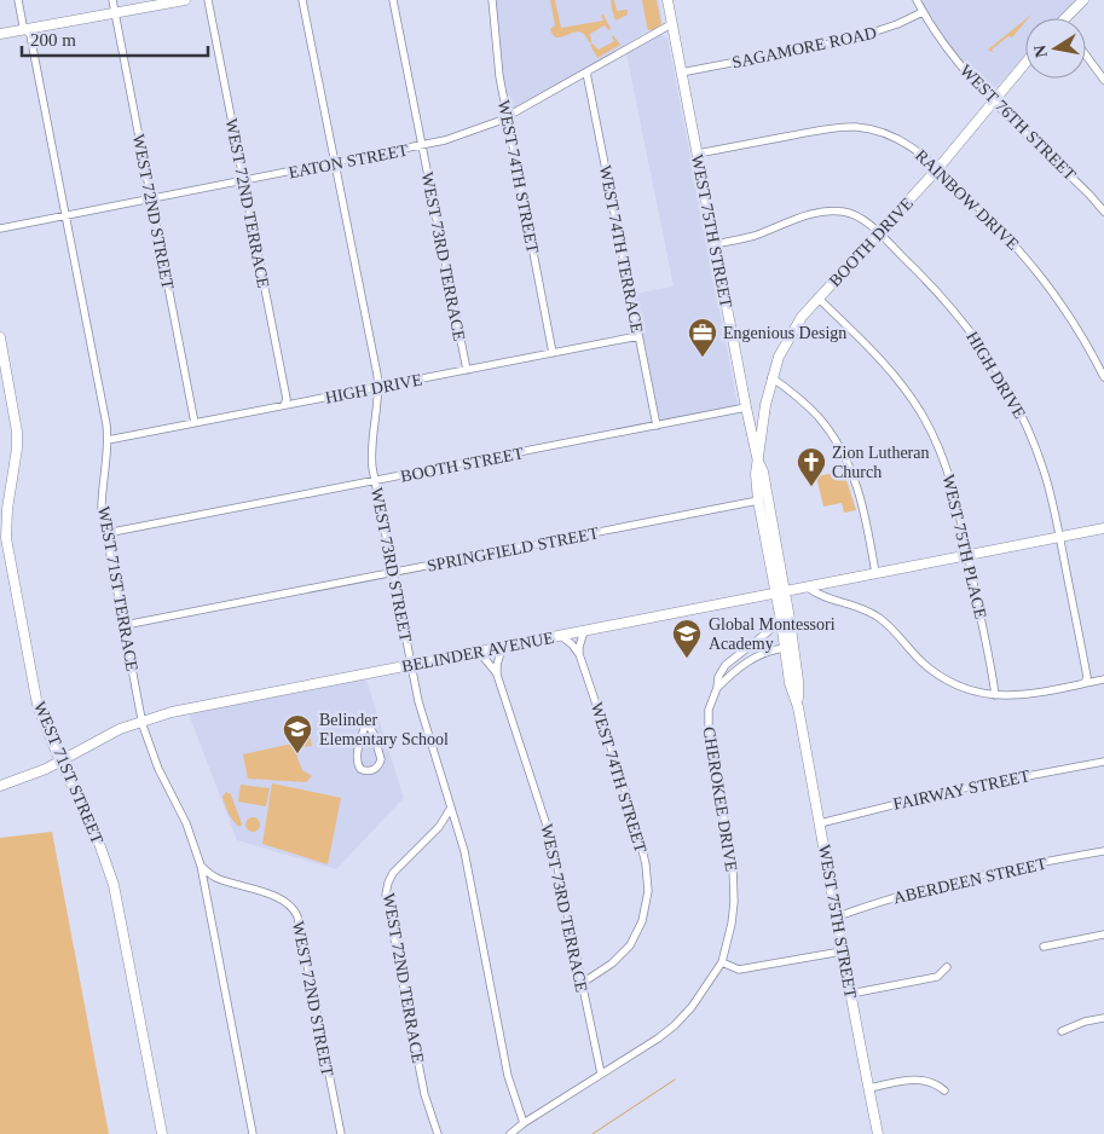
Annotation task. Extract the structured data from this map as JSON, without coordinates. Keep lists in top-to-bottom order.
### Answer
{
  "streets": {
    "street": [
      "SAGAMORE ROAD",
      "WEST 76TH STREET",
      "EATON STREET",
      "WEST 74TH STREET",
      "RAINBOW DRIVE",
      "WEST 72ND TERRACE",
      "WEST 72ND STREET",
      "WEST 75TH STREET",
      "BOOTH DRIVE",
      "WEST 74TH TERRACE",
      "WEST 73RD TERRACE",
      "HIGH DRIVE",
      "BOOTH STREET",
      "WEST 75TH PLACE",
      "SPRINGFIELD STREET",
      "WEST 73RD STREET",
      "WEST 71ST TERRACE",
      "BELINDER AVENUE",
      "WEST 71ST STREET",
      "FAIRWAY STREET",
      "CHEROKEE DRIVE",
      "ABERDEEN STREET"
    ]
  },
  "crossings": [
    ["SAGAMORE ROAD", "WEST 76TH STREET"],
    ["SAGAMORE ROAD", "WEST 75TH STREET"],
    ["WEST 76TH STREET", "BOOTH DRIVE"],
    ["EATON STREET", "WEST 74TH STREET"],
    ["EATON STREET", "WEST 72ND TERRACE"],
    ["EATON STREET", "WEST 72ND STREET"],
    ["EATON STREET", "WEST 75TH STREET"],
    ["EATON STREET", "WEST 74TH TERRACE"],
    ["EATON STREET", "WEST 73RD TERRACE"],
    ["EATON STREET", "WEST 73RD STREET"],
    ["EATON STREET", "WEST 71ST TERRACE"],
    ["WEST 74TH STREET", "WEST 73RD TERRACE"],
    ["WEST 74TH STREET", "HIGH DRIVE"],
    ["WEST 74TH STREET", "BELINDER AVENUE"],
    ["RAINBOW DRIVE", "WEST 75TH STREET"],
    ["RAINBOW DRIVE", "BOOTH DRIVE"],
    ["WEST 72ND TERRACE", "HIGH DRIVE"],
    ["WEST 72ND TERRACE", "WEST 73RD STREET"],
    ["WEST 72ND STREET", "HIGH DRIVE"],
    ["WEST 72ND STREET", "WEST 71ST TERRACE"],
    ["WEST 75TH STREET", "BOOTH DRIVE"],
    ["WEST 75TH STREET", "HIGH DRIVE"],
    ["WEST 75TH STREET", "BOOTH STREET"],
    ["WEST 75TH STREET", "SPRINGFIELD STREET"],
    ["WEST 75TH STREET", "BELINDER AVENUE"],
    ["WEST 75TH STREET", "FAIRWAY STREET"],
    ["WEST 75TH STREET", "CHEROKEE DRIVE"],
    ["WEST 75TH STREET", "ABERDEEN STREET"],
    ["BOOTH DRIVE", "HIGH DRIVE"],
    ["BOOTH DRIVE", "WEST 75TH PLACE"],
    ["WEST 74TH TERRACE", "HIGH DRIVE"],
    ["WEST 74TH TERRACE", "BOOTH STREET"],
    ["WEST 73RD TERRACE", "HIGH DRIVE"],
    ["WEST 73RD TERRACE", "BELINDER AVENUE"],
    ["WEST 73RD TERRACE", "CHEROKEE DRIVE"],
    ["HIGH DRIVE", "WEST 73RD STREET"],
    ["HIGH DRIVE", "WEST 71ST TERRACE"],
    ["HIGH DRIVE", "BELINDER AVENUE"],
    ["BOOTH STREET", "WEST 73RD STREET"],
    ["BOOTH STREET", "WEST 71ST TERRACE"],
    ["WEST 75TH PLACE", "BELINDER AVENUE"],
    ["SPRINGFIELD STREET", "WEST 73RD STREET"],
    ["SPRINGFIELD STREET", "WEST 71ST TERRACE"],
    ["WEST 73RD STREET", "BELINDER AVENUE"],
    ["WEST 73RD STREET", "CHEROKEE DRIVE"],
    ["WEST 71ST TERRACE", "BELINDER AVENUE"],
    ["BELINDER AVENUE", "WEST 71ST STREET"]
  ],
  "places": {
    "office": ["Engenious Design"],
    "church": ["Zion Lutheran Church"],
    "school or university": ["Global Montessori Academy", "Belinder Elementary School"]
  },
  "scale_bar": "200 m",
  "north": "left"
}
